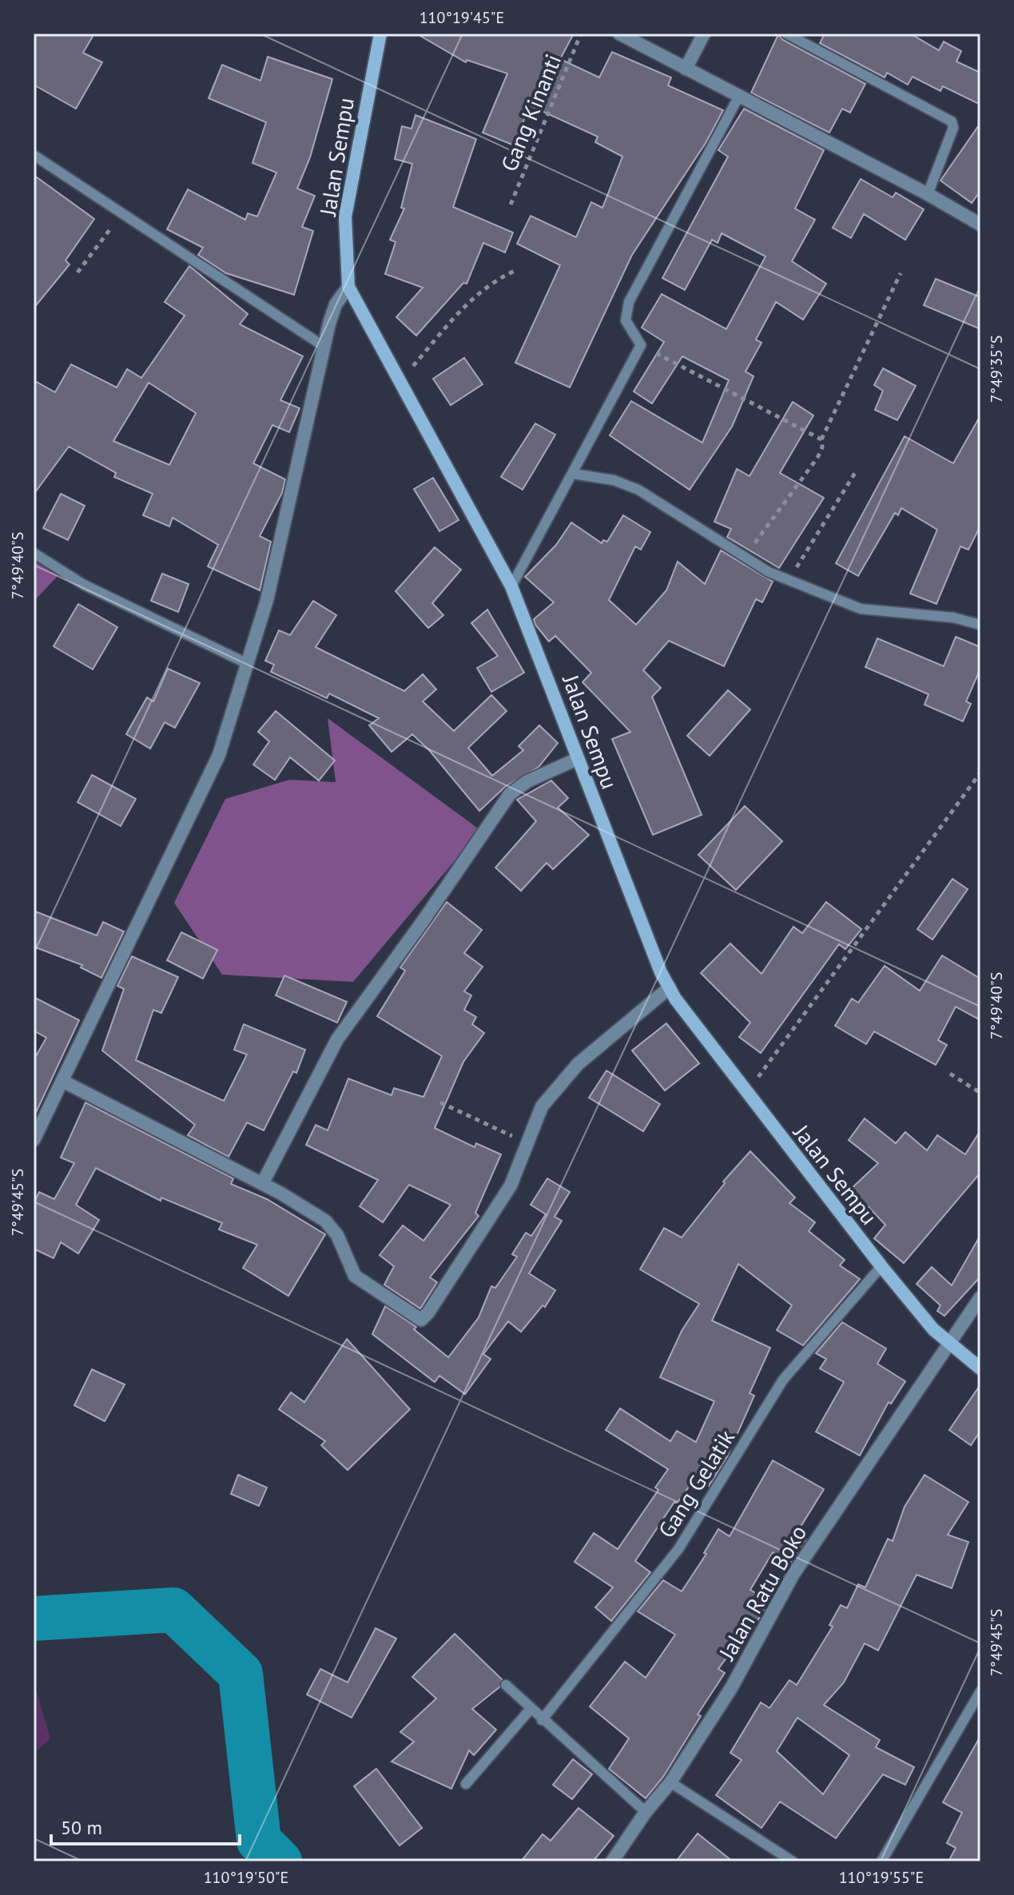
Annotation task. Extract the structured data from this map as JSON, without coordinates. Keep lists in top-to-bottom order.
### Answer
{
  "streets": {
    "main road": ["Jalan Sempu"],
    "street": ["Jalan Ratu Boko"],
    "lane": ["Gang Gelatik"],
    "path": ["Gang Kinanti"]
  },
  "crossings": [
    ["Jalan Sempu", "Gang Gelatik"],
    ["Jalan Sempu", "Jalan Ratu Boko"]
  ],
  "scale_bar": "50 m",
  "coordinates": [
    "110°19'45\"E",
    "7°49'35\"S",
    "7°49'40\"S",
    "7°49'45\"S",
    "110°19'50\"E",
    "110°19'55\"E"
  ]
}
